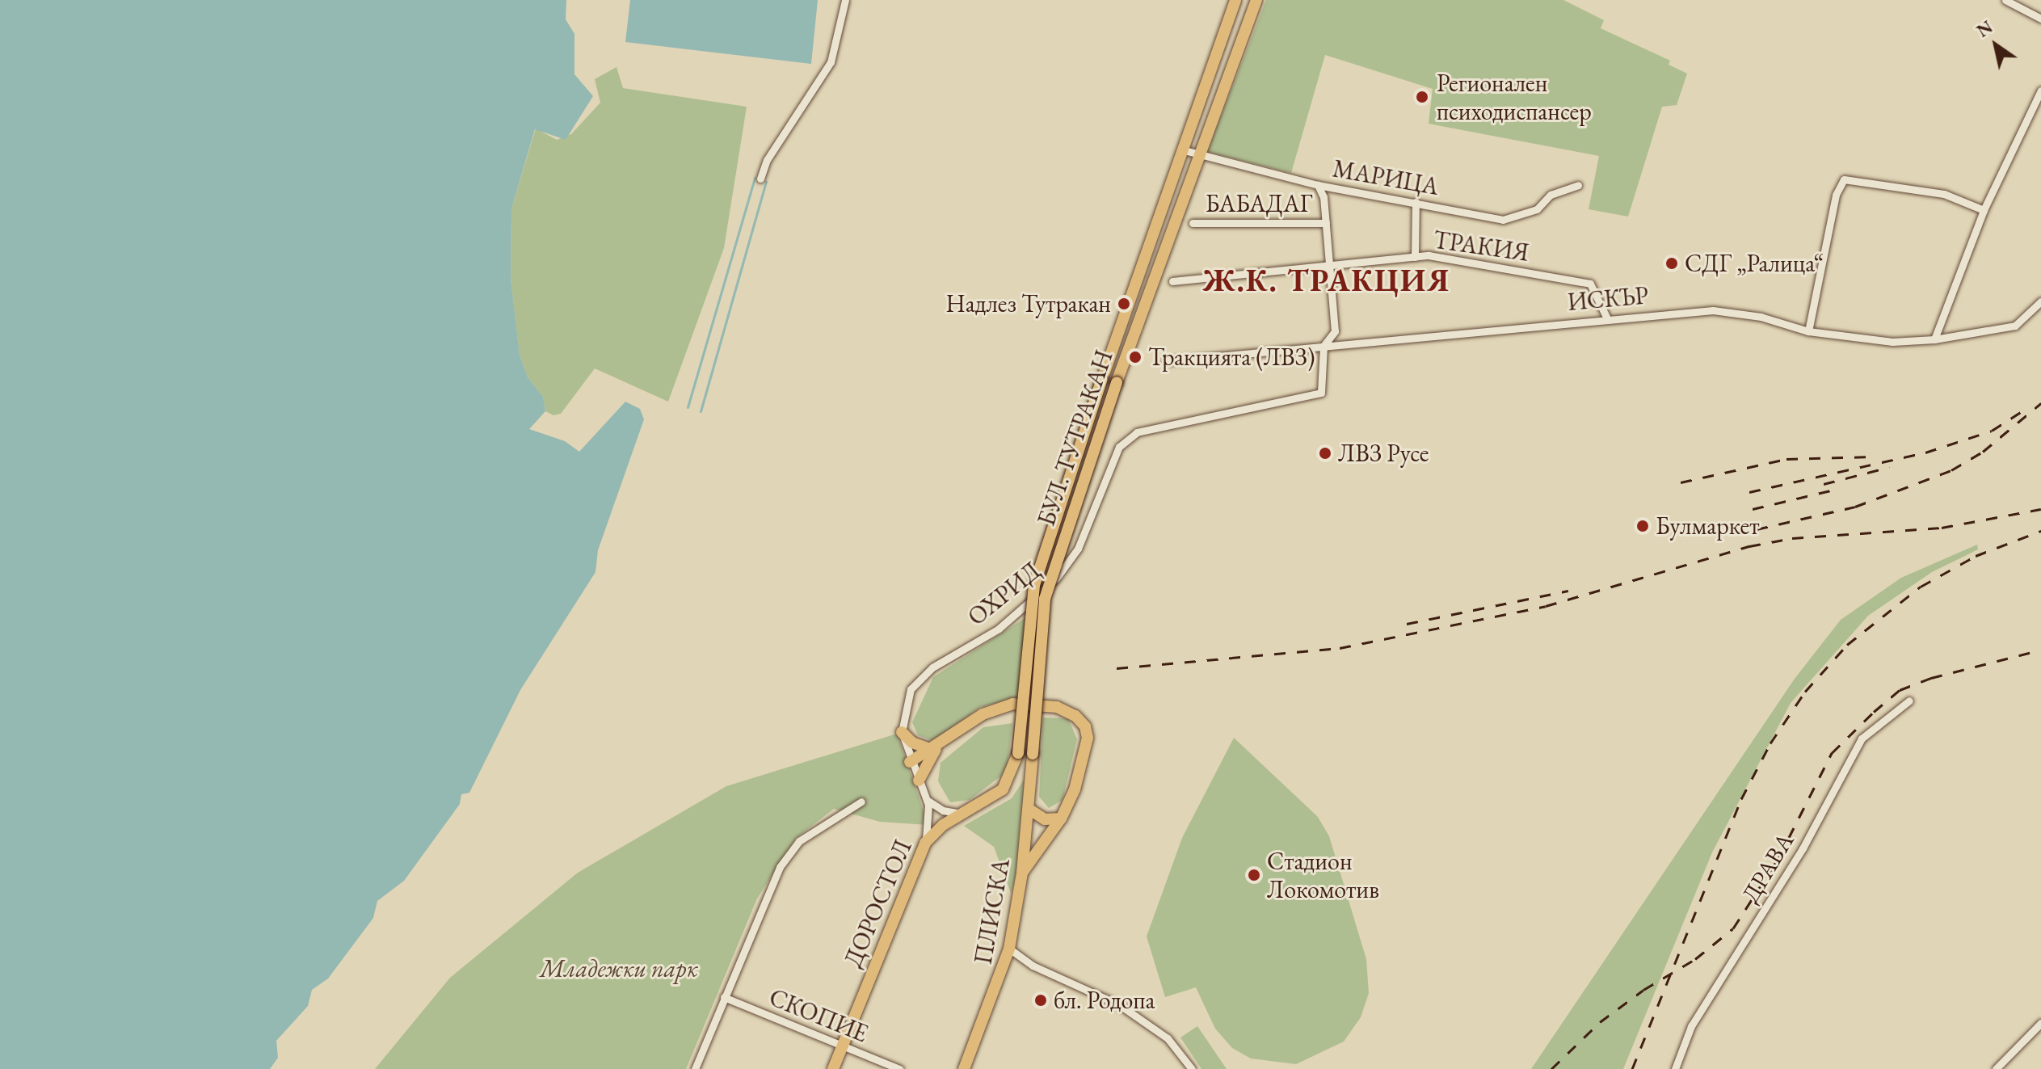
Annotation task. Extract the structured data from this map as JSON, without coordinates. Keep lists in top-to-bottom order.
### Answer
{
  "streets": {
    "main road": ["БУЛ. ТУТРАКАН", "ДОРОСТОЛ", "ПЛИСКА"],
    "street": [
      "МАРИЦА",
      "БАБАДАГ",
      "ТРАКИЯ",
      "ИСКЪР",
      "ОХРИД",
      "ДРАВА",
      "СКОПИЕ"
    ]
  },
  "crossings": [
    ["МАРИЦА", "БУЛ. ТУТРАКАН"],
    ["ТРАКИЯ", "ИСКЪР"],
    ["ИСКЪР", "ОХРИД"],
    ["БУЛ. ТУТРАКАН", "ДОРОСТОЛ"],
    ["БУЛ. ТУТРАКАН", "ПЛИСКА"],
    ["ДОРОСТОЛ", "СКОПИЕ"]
  ],
  "districts": ["Ж.К. ТРАКЦИЯ"],
  "parks": ["Младежки парк"],
  "places": [
    "Регионален психодиспансер",
    "СДГ „Ралица“",
    "Надлез Тутракан",
    "Тракцията (ЛВЗ)",
    "ЛВЗ Русе",
    "Булмаркет",
    "Стадион Локомотив",
    "бл. Родопа"
  ],
  "north": "top left"
}
